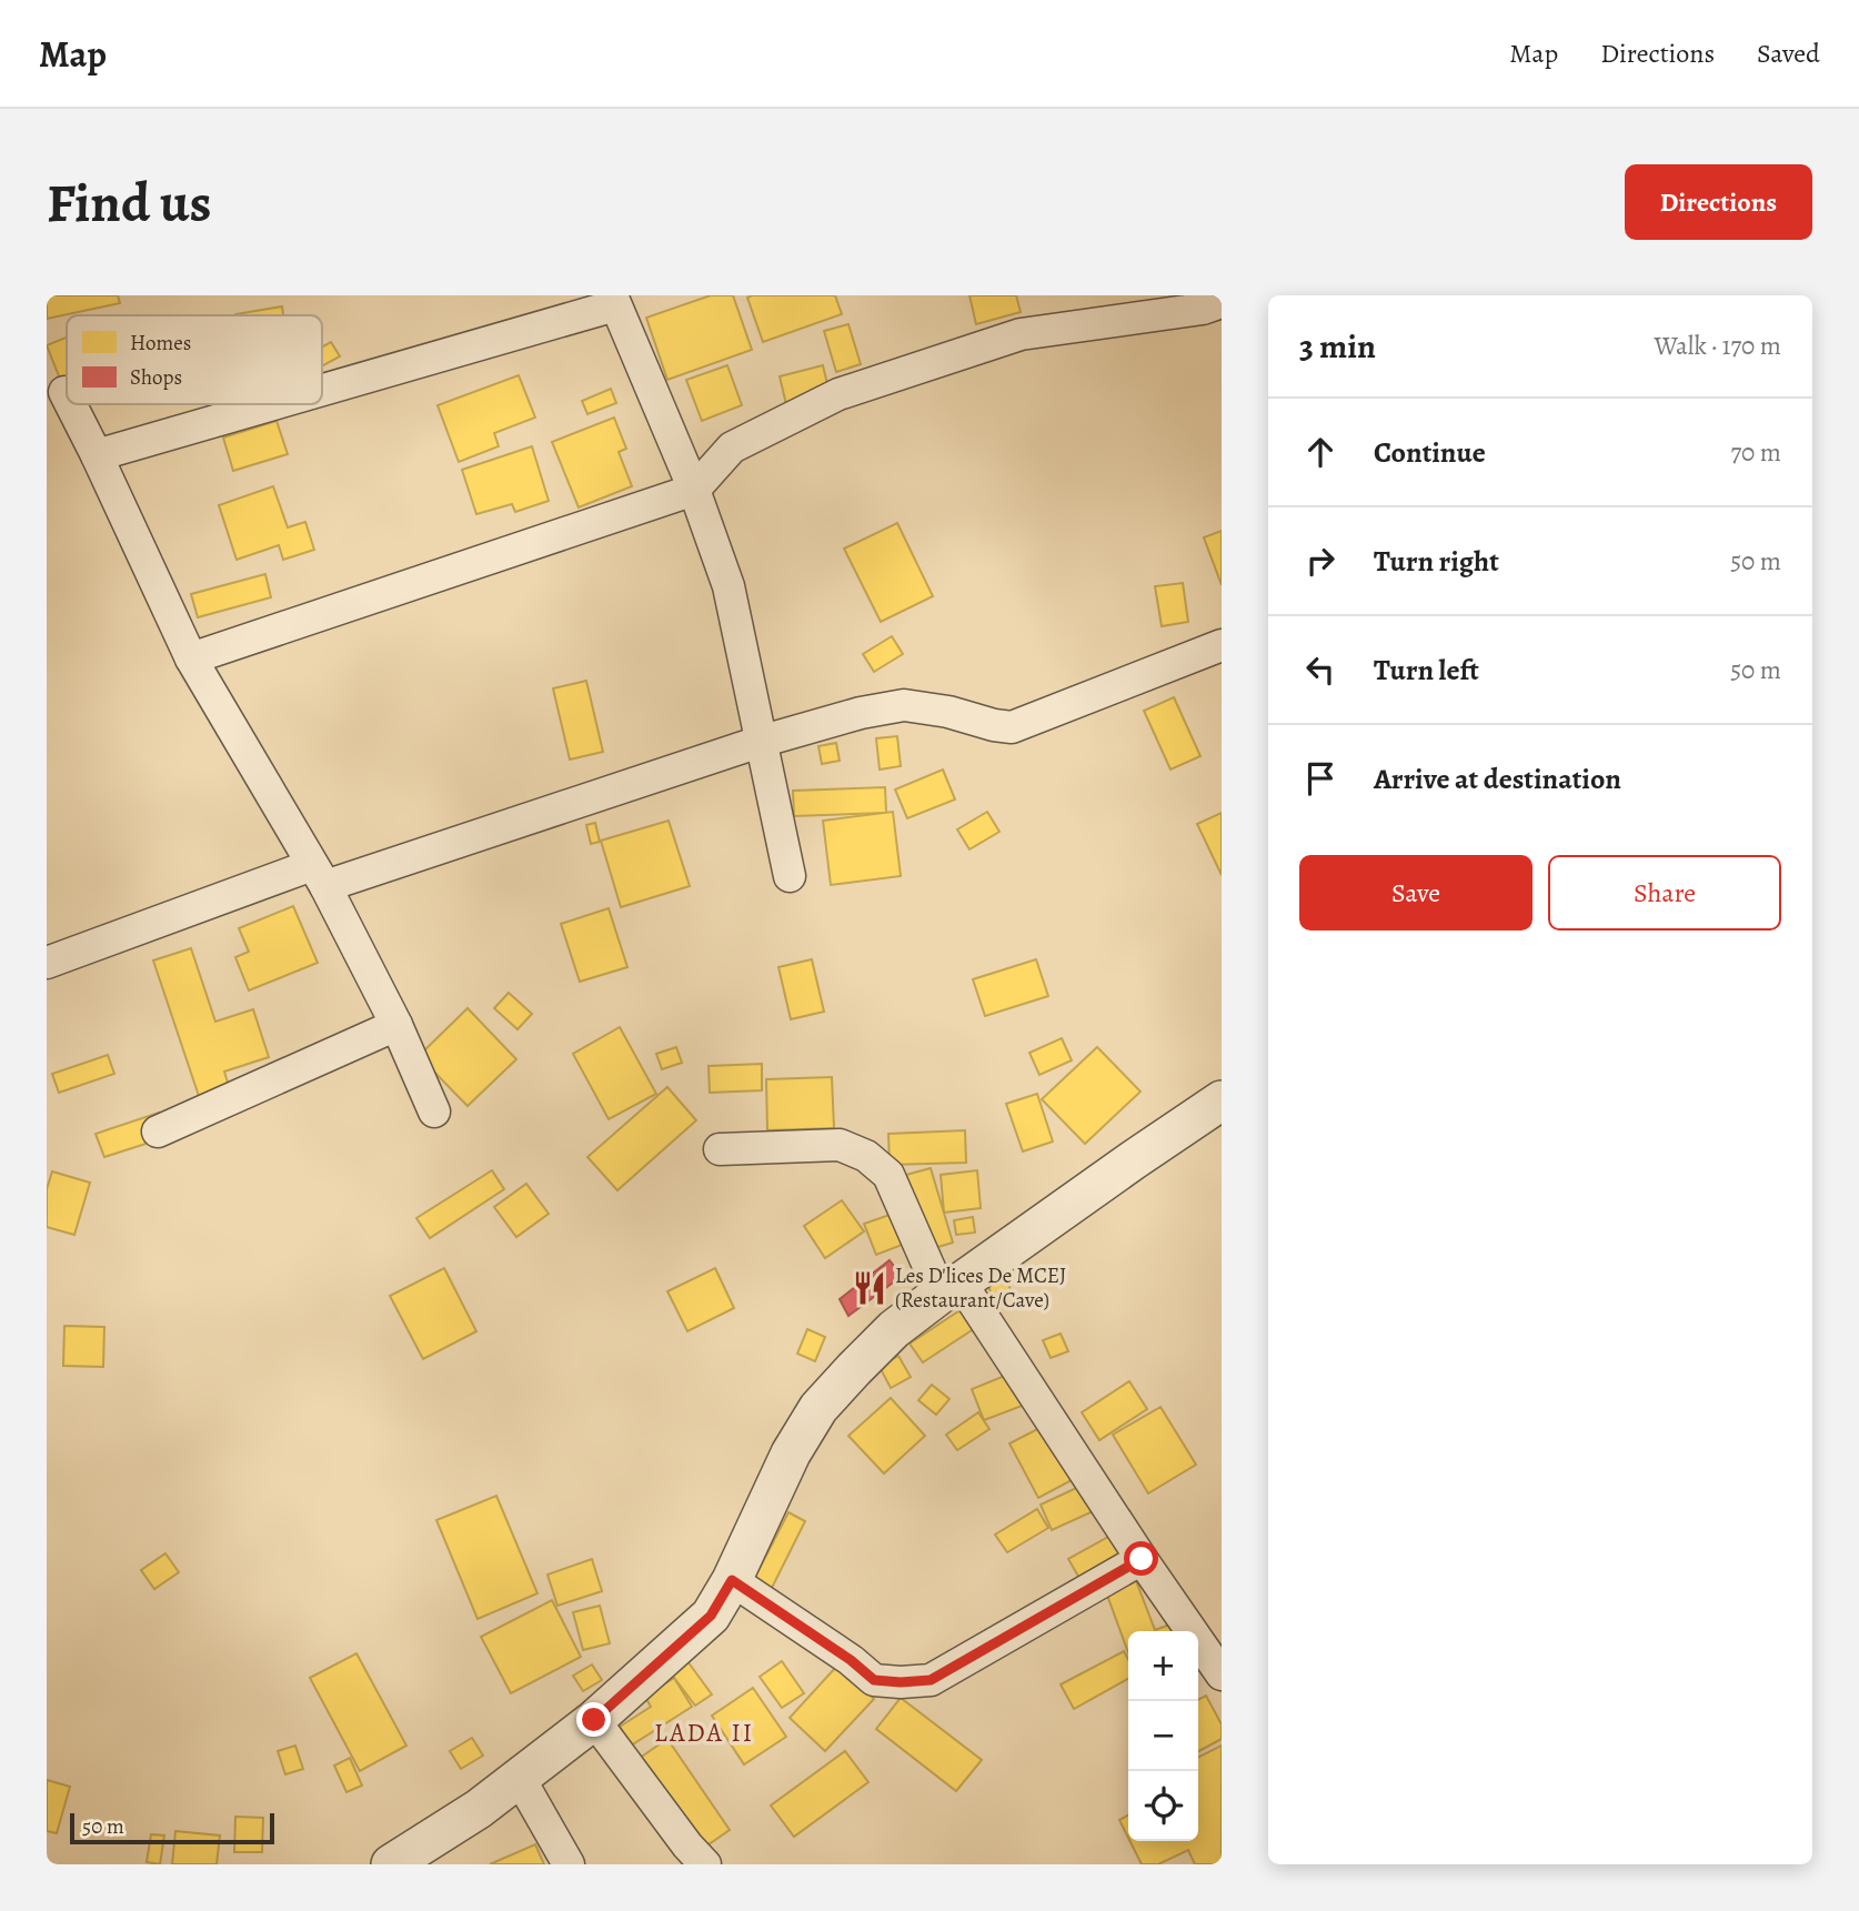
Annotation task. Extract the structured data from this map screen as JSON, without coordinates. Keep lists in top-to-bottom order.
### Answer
{
  "districts": ["LADA II"],
  "places": {
    "restaurant": ["Les D'lices De MCEJ (Restaurant/Cave)"]
  },
  "legend": ["Homes", "Shops"],
  "scale_bar": "50 m",
  "page": {
    "header": "Map",
    "nav": ["Map", "Directions", "Saved"],
    "buttons": [
      "Directions",
      ["Save", "Share"]
    ],
    "title": "Find us",
    "heading": ["3 min", "Walk · 170 m"],
    "list": [
      ["Continue", "70 m"],
      ["Turn right", "50 m"],
      ["Turn left", "50 m"],
      "Arrive at destination"
    ],
    "map_buttons": ["+", "−"],
    "scale": "50 m"
  }
}
